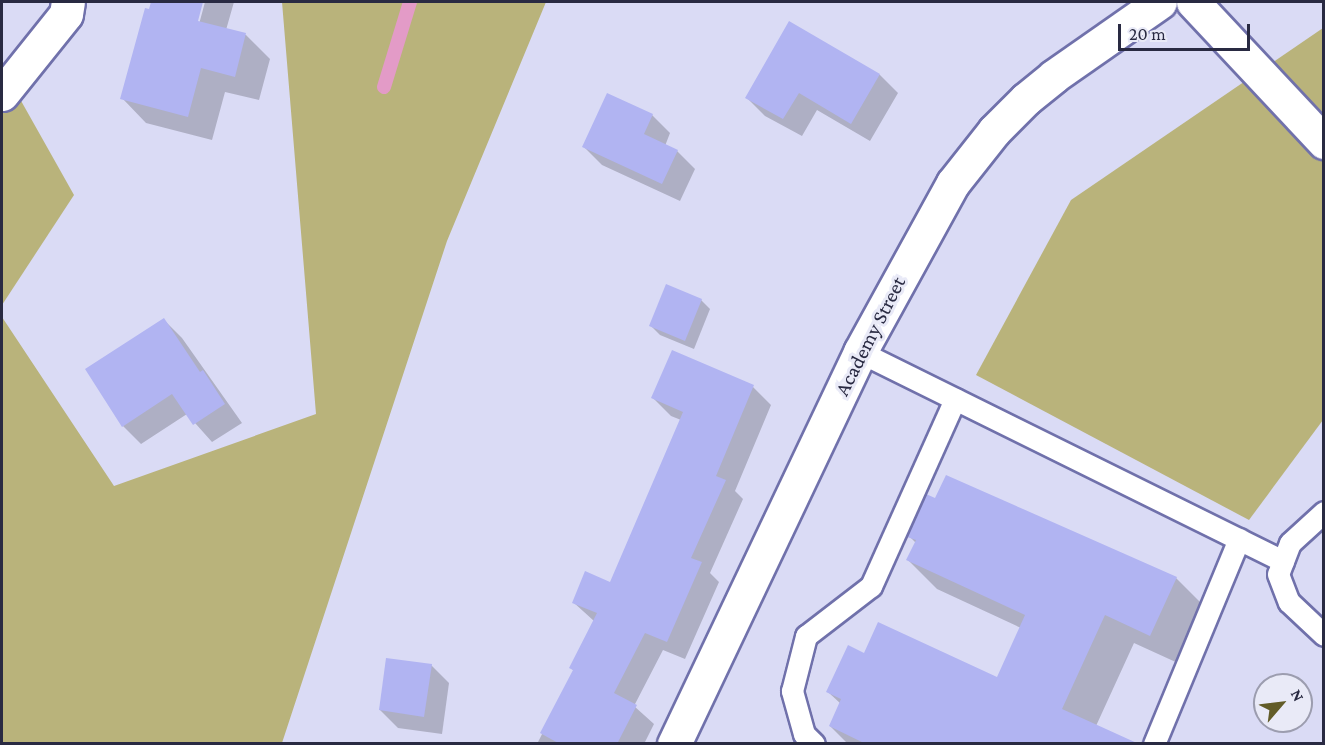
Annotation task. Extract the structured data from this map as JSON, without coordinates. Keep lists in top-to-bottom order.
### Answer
{
  "streets": {
    "street": ["Academy Street"]
  },
  "scale_bar": "20 m",
  "north": "top right"
}
